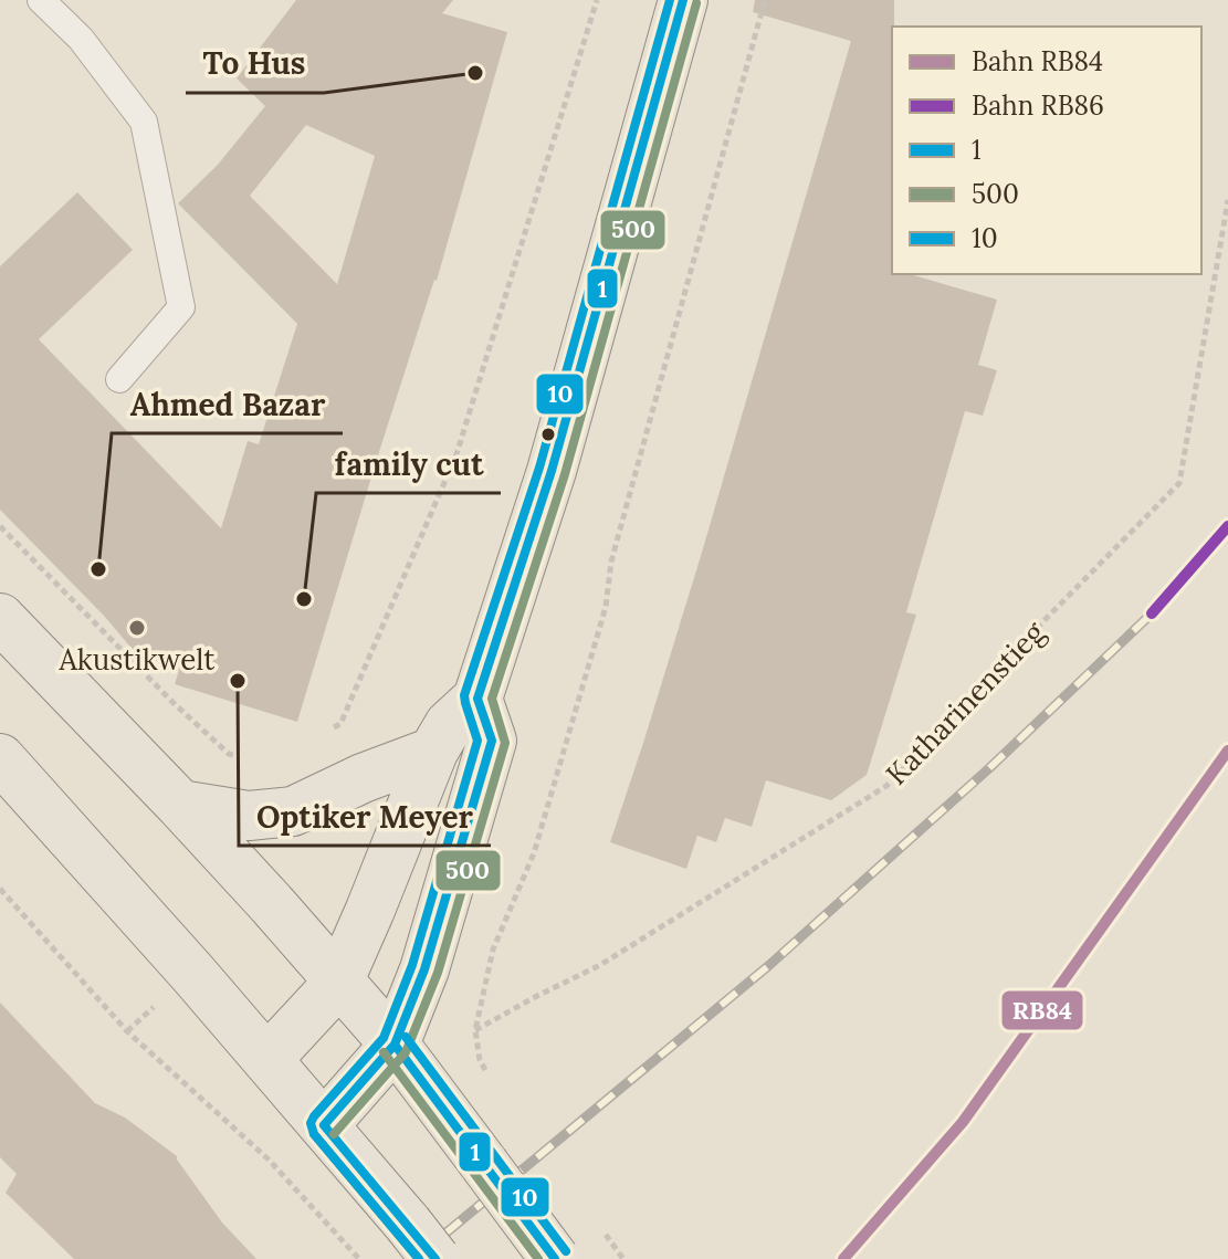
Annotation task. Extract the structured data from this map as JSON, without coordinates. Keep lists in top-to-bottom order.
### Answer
{
  "streets": {
    "path": ["Katharinenstieg"]
  },
  "places": [
    "To Hus",
    "Ahmed Bazar",
    "family cut",
    "Akustikwelt",
    "Optiker Meyer"
  ],
  "lines": [
    "transit line 1",
    "transit line 10",
    "transit line 500",
    "rail line RB86",
    "rail line RB84"
  ],
  "legend": [
    "Bahn RB84",
    "Bahn RB86",
    "1",
    "500",
    "10"
  ]
}
